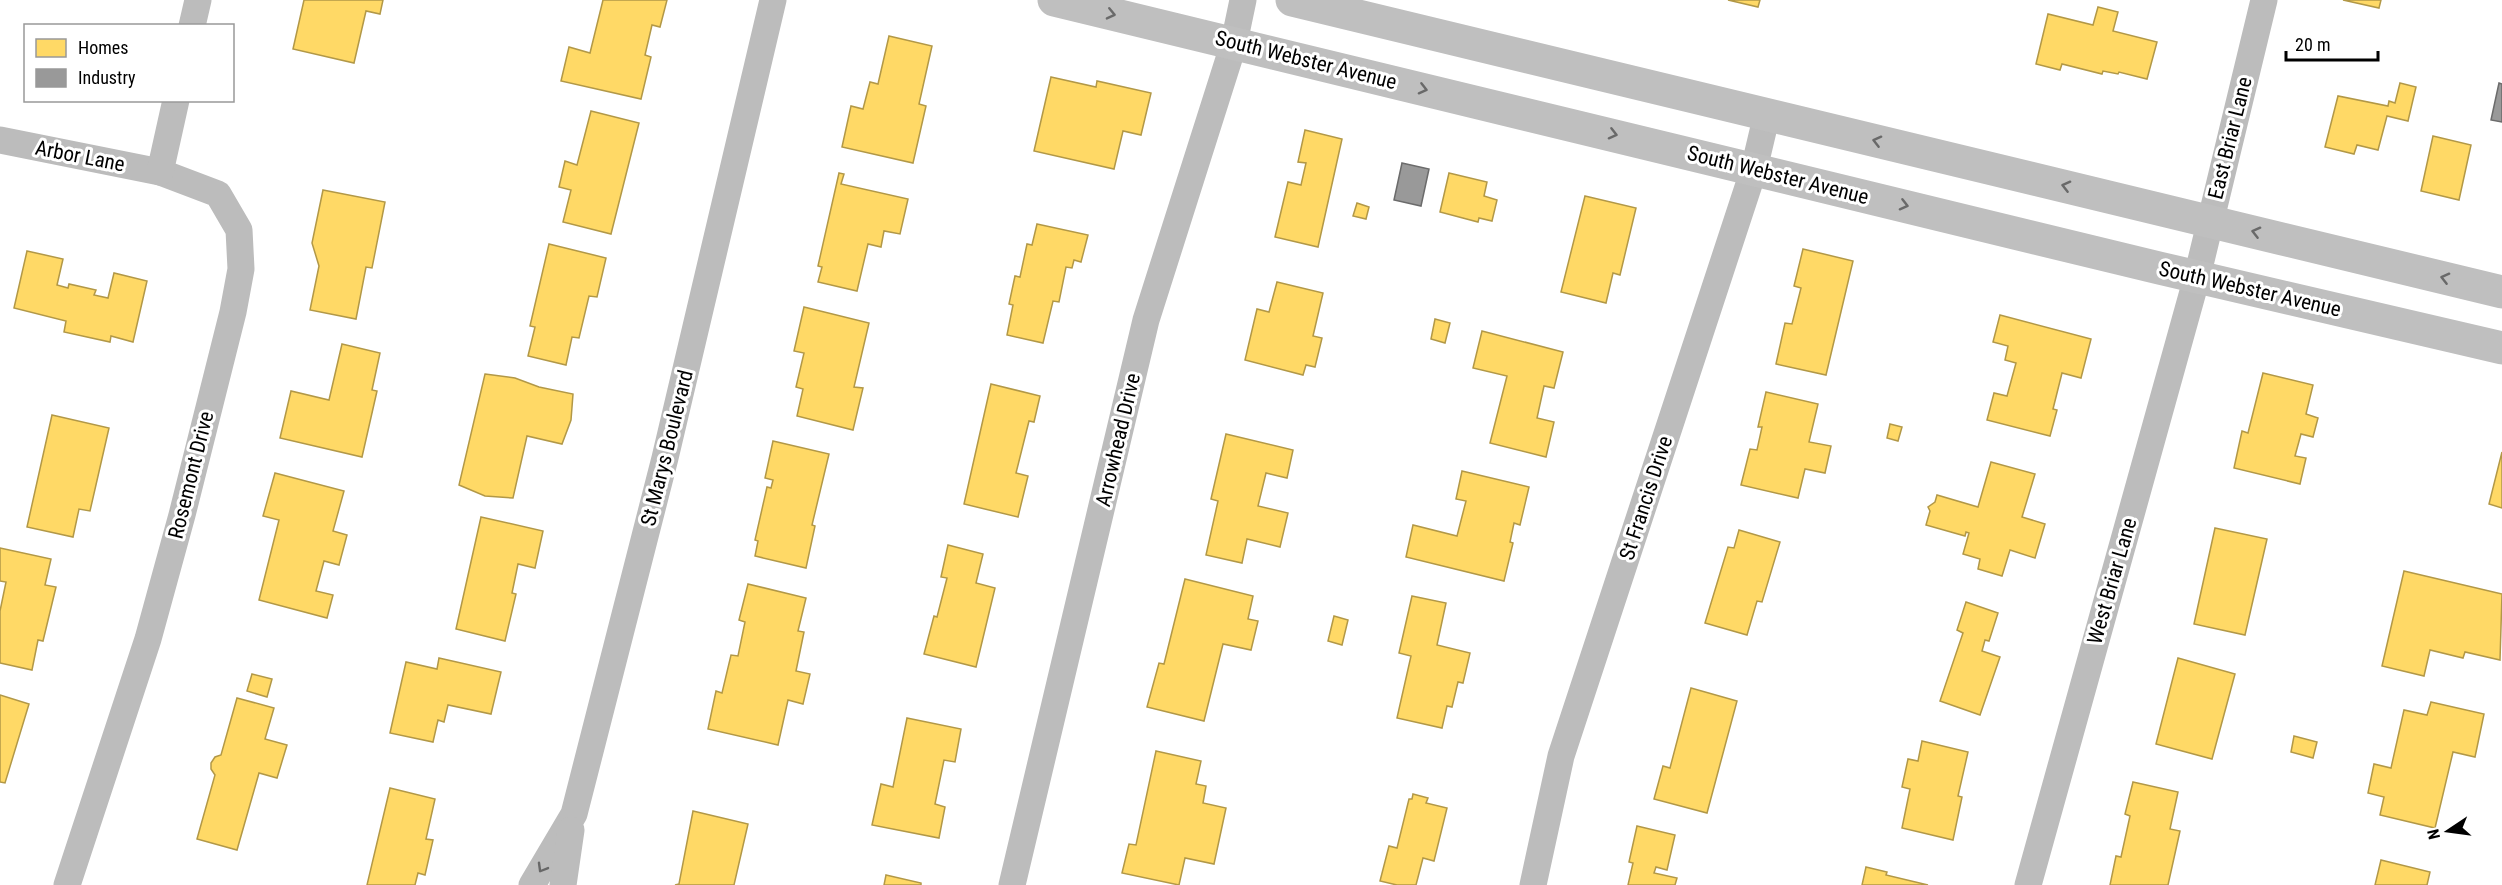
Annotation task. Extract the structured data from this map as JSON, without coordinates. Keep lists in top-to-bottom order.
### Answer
{
  "streets": {
    "main road": ["South Webster Avenue"],
    "street": [
      "East Briar Lane",
      "Arbor Lane",
      "Arrowhead Drive",
      "St Marys Boulevard",
      "Rosemont Drive",
      "St Francis Drive",
      "West Briar Lane"
    ]
  },
  "crossings": [
    ["South Webster Avenue", "East Briar Lane"],
    ["South Webster Avenue", "Arrowhead Drive"],
    ["South Webster Avenue", "St Francis Drive"],
    ["South Webster Avenue", "West Briar Lane"],
    ["East Briar Lane", "West Briar Lane"],
    ["Arbor Lane", "Rosemont Drive"]
  ],
  "legend": ["Homes", "Industry"],
  "scale_bar": "20 m",
  "north": "left"
}
